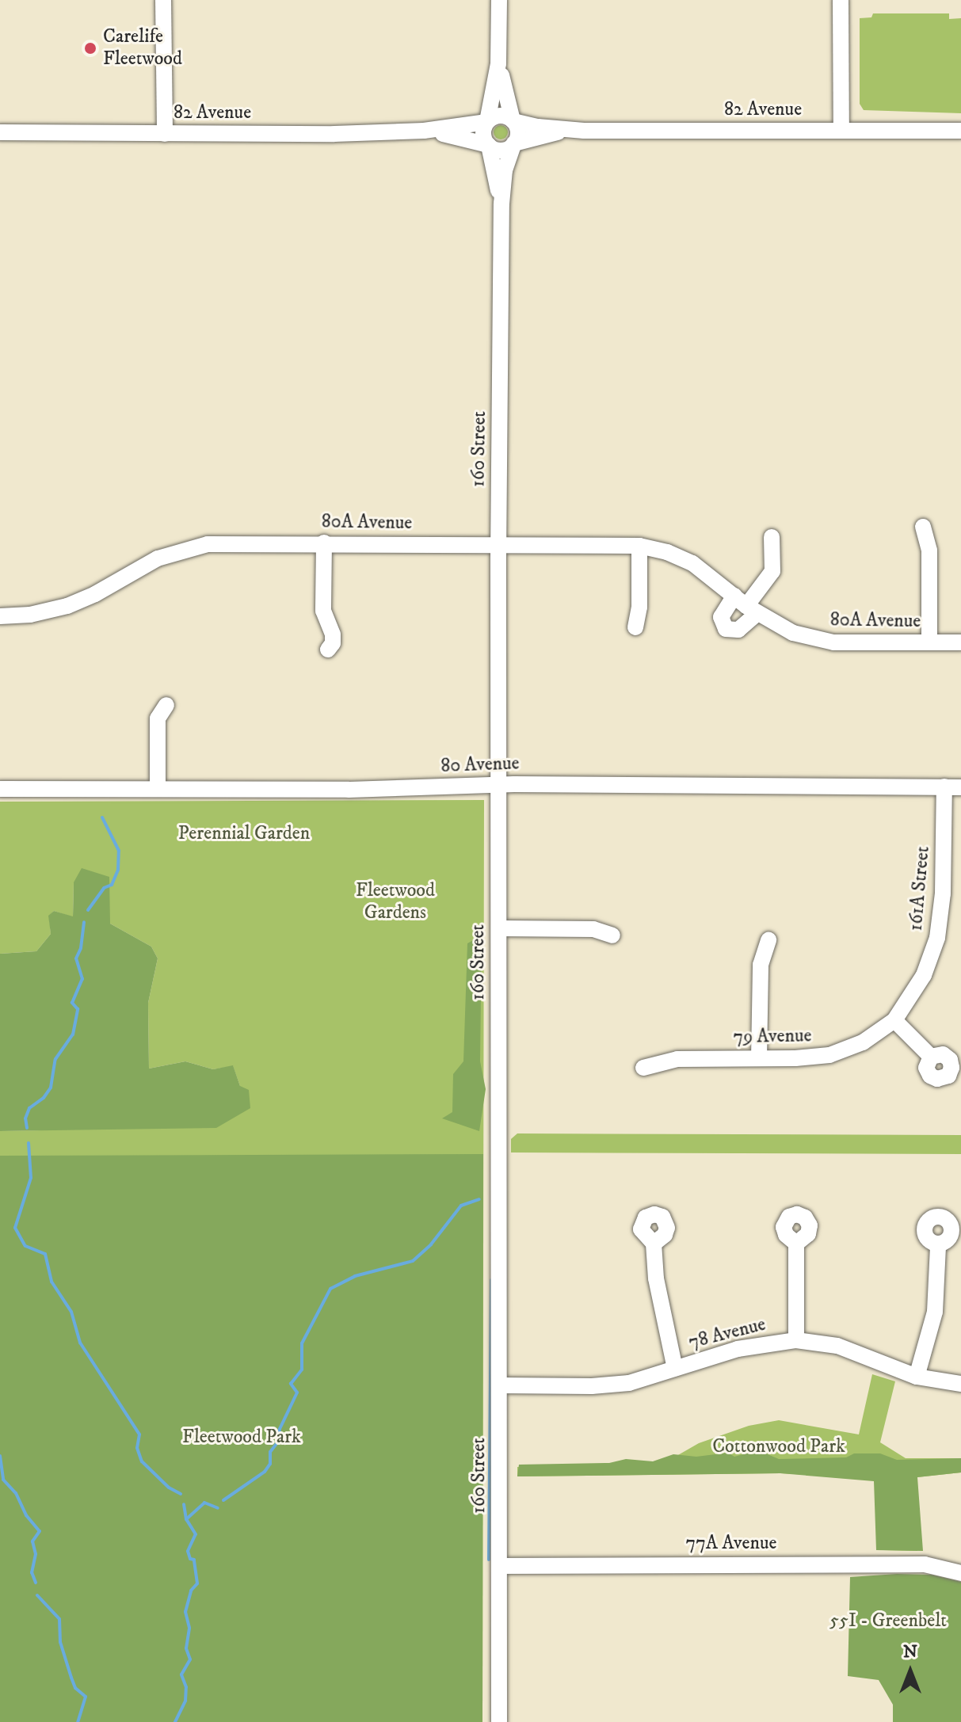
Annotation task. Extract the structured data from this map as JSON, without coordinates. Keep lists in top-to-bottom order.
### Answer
{
  "streets": {
    "street": [
      "82 Avenue",
      "160 Street",
      "80A Avenue",
      "80 Avenue",
      "161A Street",
      "79 Avenue",
      "78 Avenue",
      "77A Avenue"
    ]
  },
  "crossings": [
    ["82 Avenue", "160 Street"],
    ["160 Street", "80A Avenue"],
    ["160 Street", "80 Avenue"],
    ["160 Street", "78 Avenue"],
    ["160 Street", "77A Avenue"],
    ["80 Avenue", "161A Street"],
    ["161A Street", "79 Avenue"]
  ],
  "parks": [
    "Perennial Garden",
    "Fleetwood Gardens",
    "Fleetwood Park",
    "Cottonwood Park",
    "55I - Greenbelt"
  ],
  "places": ["Carelife Fleetwood"],
  "north": "top"
}
